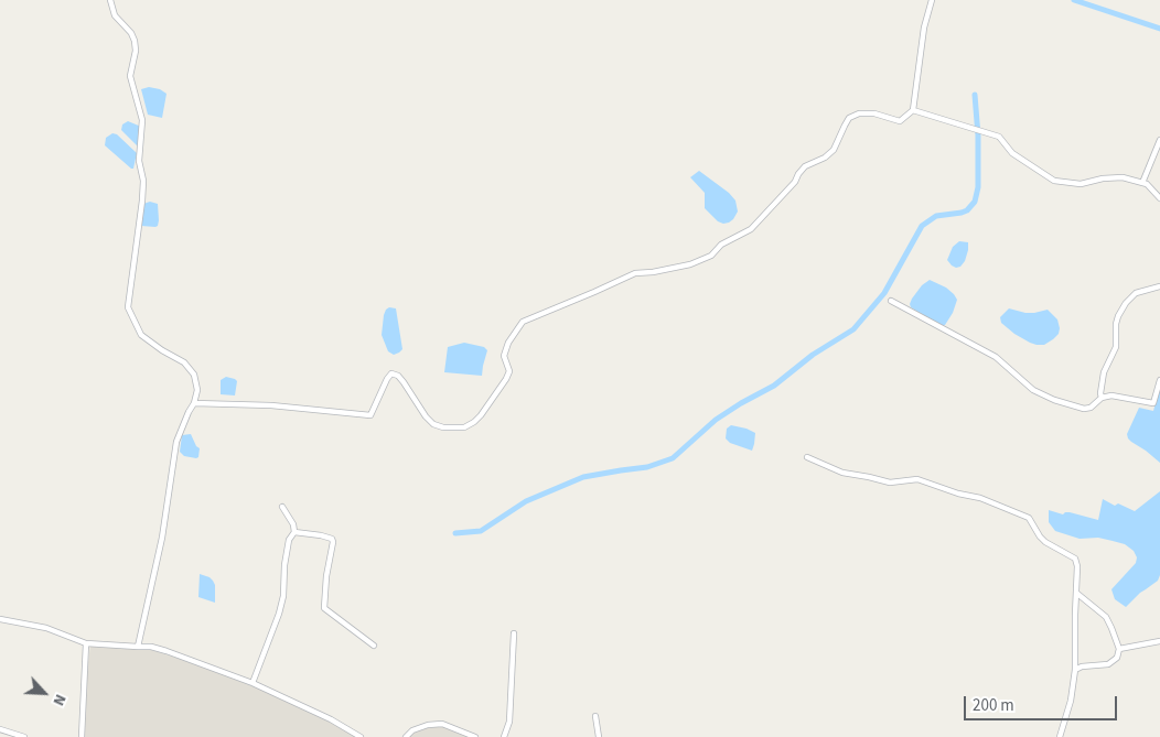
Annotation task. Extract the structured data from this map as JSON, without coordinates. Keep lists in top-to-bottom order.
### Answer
{
  "scale_bar": "200 m",
  "north": "bottom right"
}
